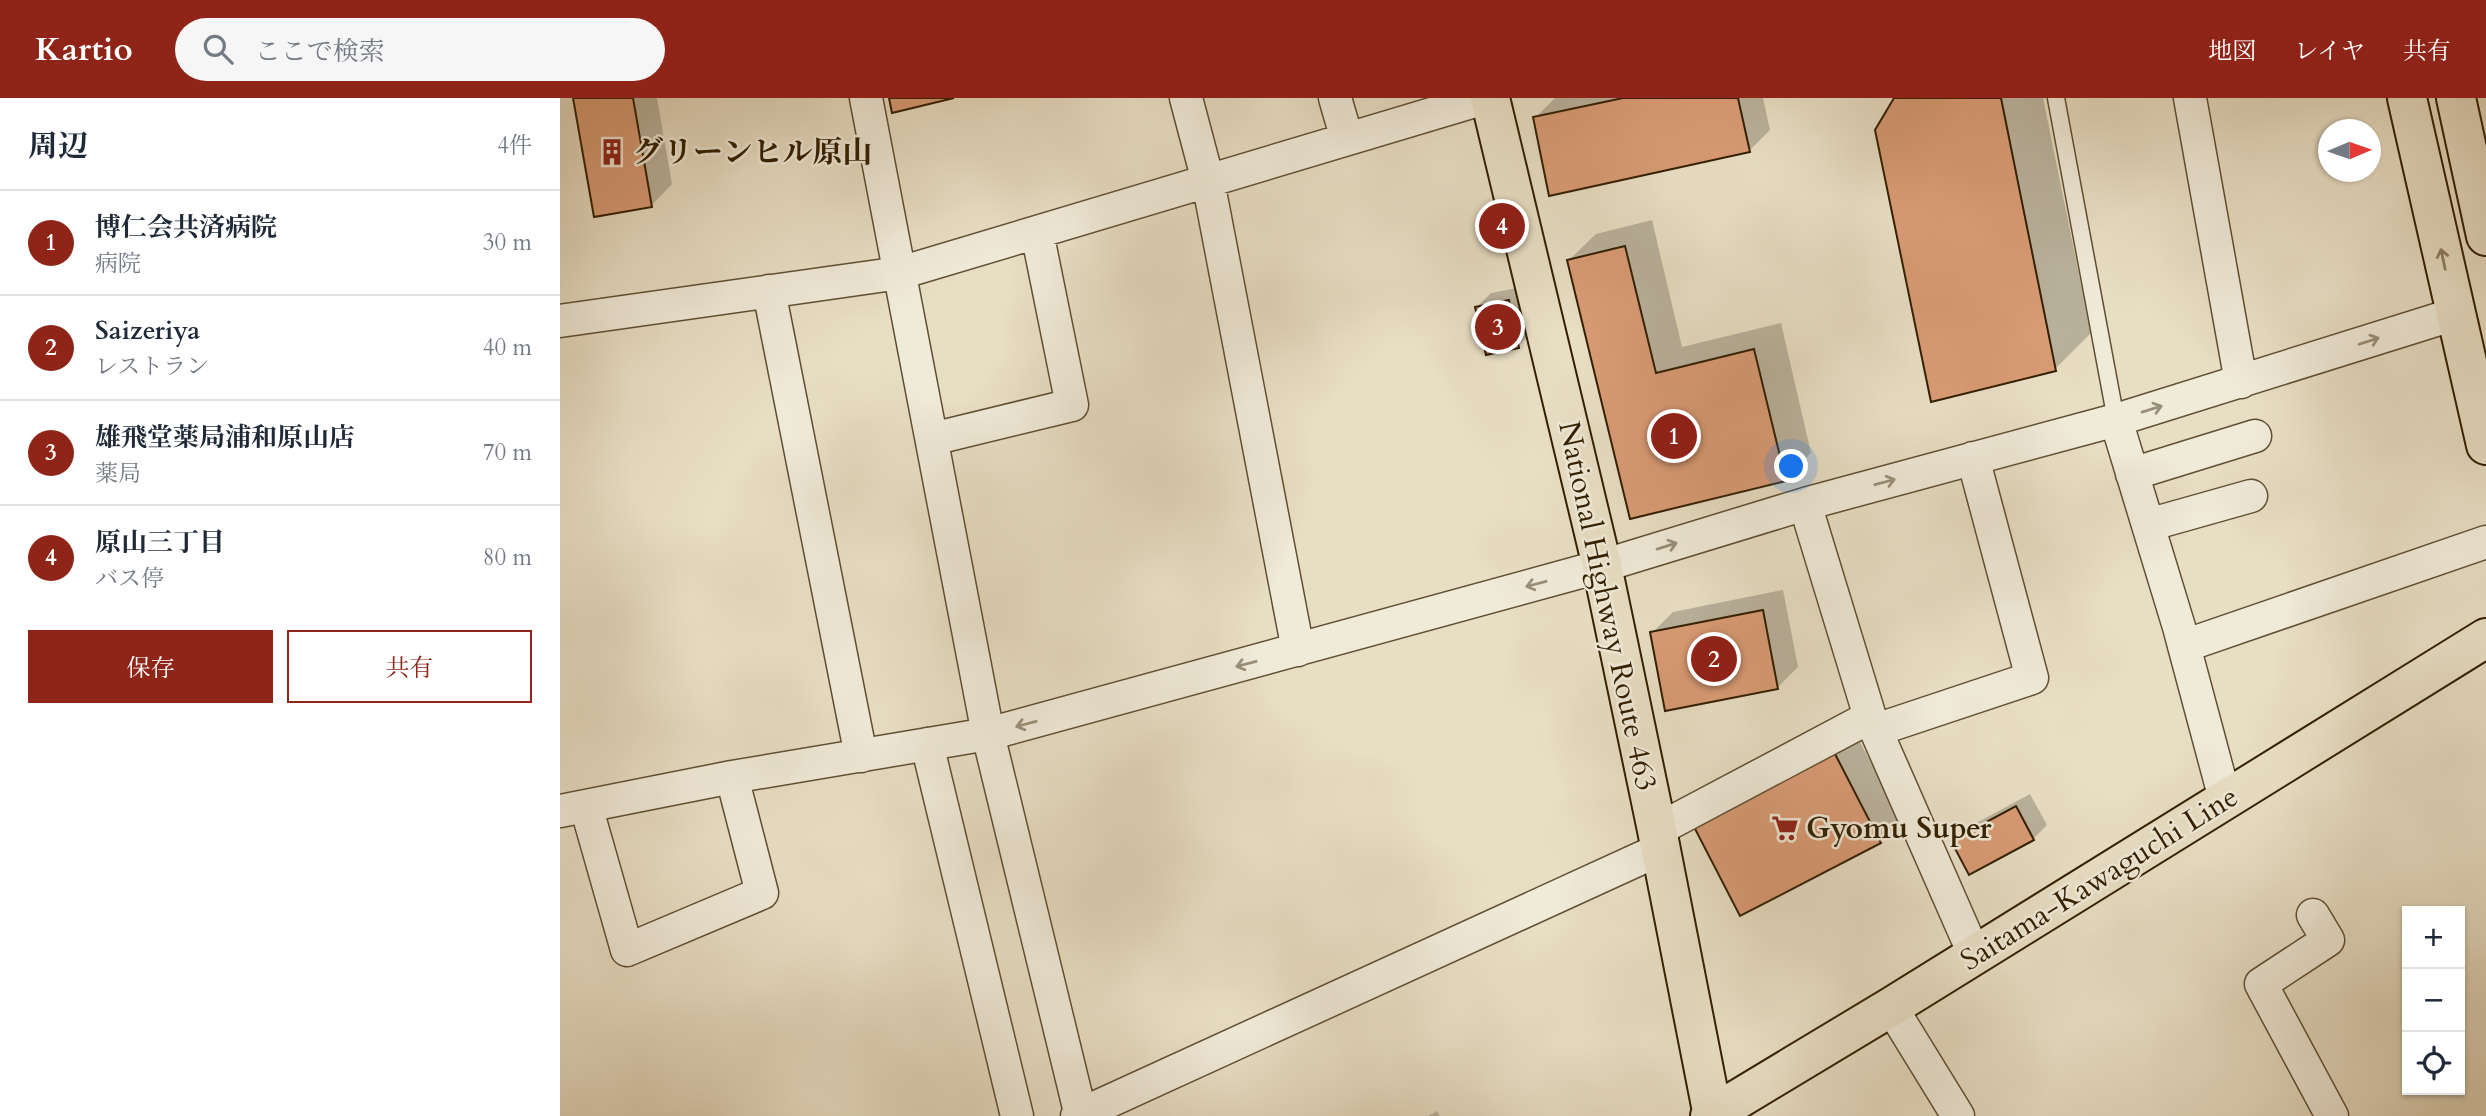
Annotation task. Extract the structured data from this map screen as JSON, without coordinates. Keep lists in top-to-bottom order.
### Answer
{
  "streets": {
    "main road": ["National Highway Route 463", "Saitama-Kawaguchi Line"]
  },
  "crossings": [
    ["National Highway Route 463", "Saitama-Kawaguchi Line"]
  ],
  "places": {
    "building": ["グリーンヒル原山"],
    "supermarket": ["Gyomu Super"]
  },
  "north": "right",
  "page": {
    "header": "Kartio",
    "search": "ここで検索",
    "nav": ["地図", "レイヤ", "共有"],
    "heading": ["周辺", "4件"],
    "list": [
      {
        "mark": "1",
        "name": "博仁会共済病院",
        "note": "病院",
        "value": "30 m"
      },
      {
        "mark": "2",
        "name": "Saizeriya",
        "note": "レストラン",
        "value": "40 m"
      },
      {
        "mark": "3",
        "name": "雄飛堂薬局浦和原山店",
        "note": "薬局",
        "value": "70 m"
      },
      {
        "mark": "4",
        "name": "原山三丁目",
        "note": "バス停",
        "value": "80 m"
      }
    ],
    "pins": [
      "4",
      "3",
      "1",
      "2"
    ],
    "buttons": ["保存", "共有"],
    "map_buttons": ["+", "−"]
  }
}
